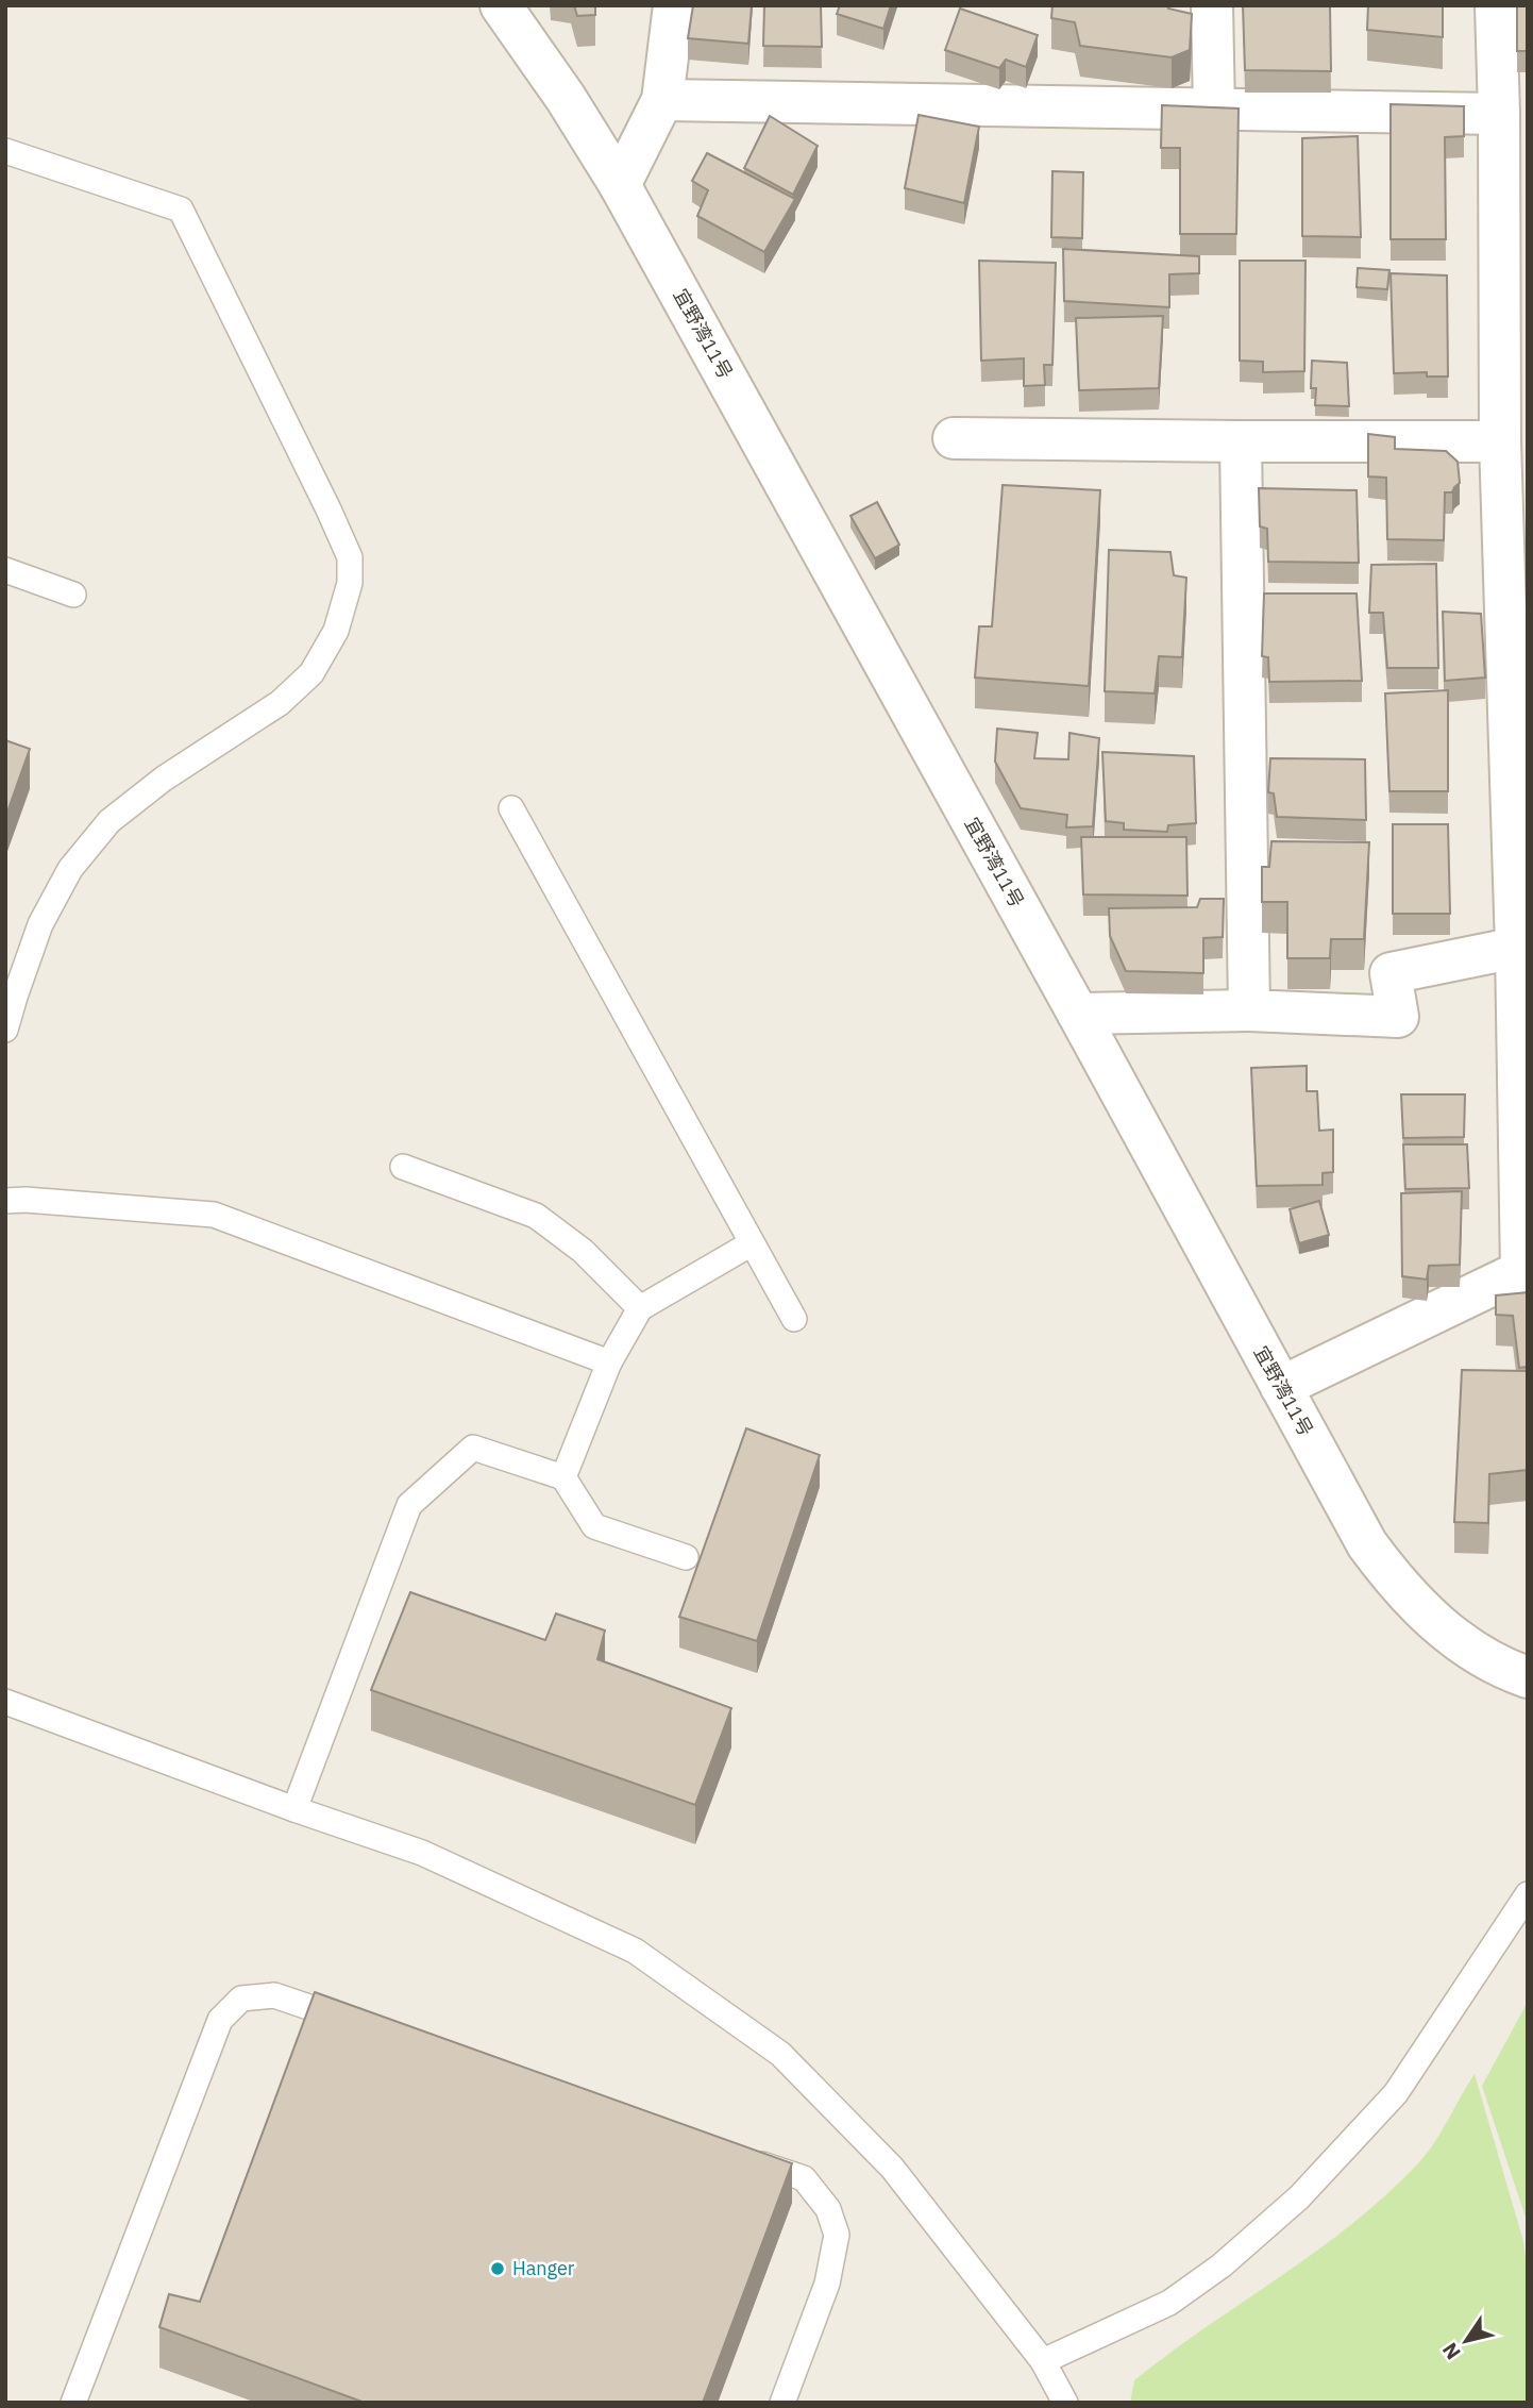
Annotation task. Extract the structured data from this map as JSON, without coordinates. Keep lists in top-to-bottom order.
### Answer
{
  "streets": {
    "street": ["宜野湾11号"]
  },
  "places": ["Hanger"],
  "north": "bottom left"
}
